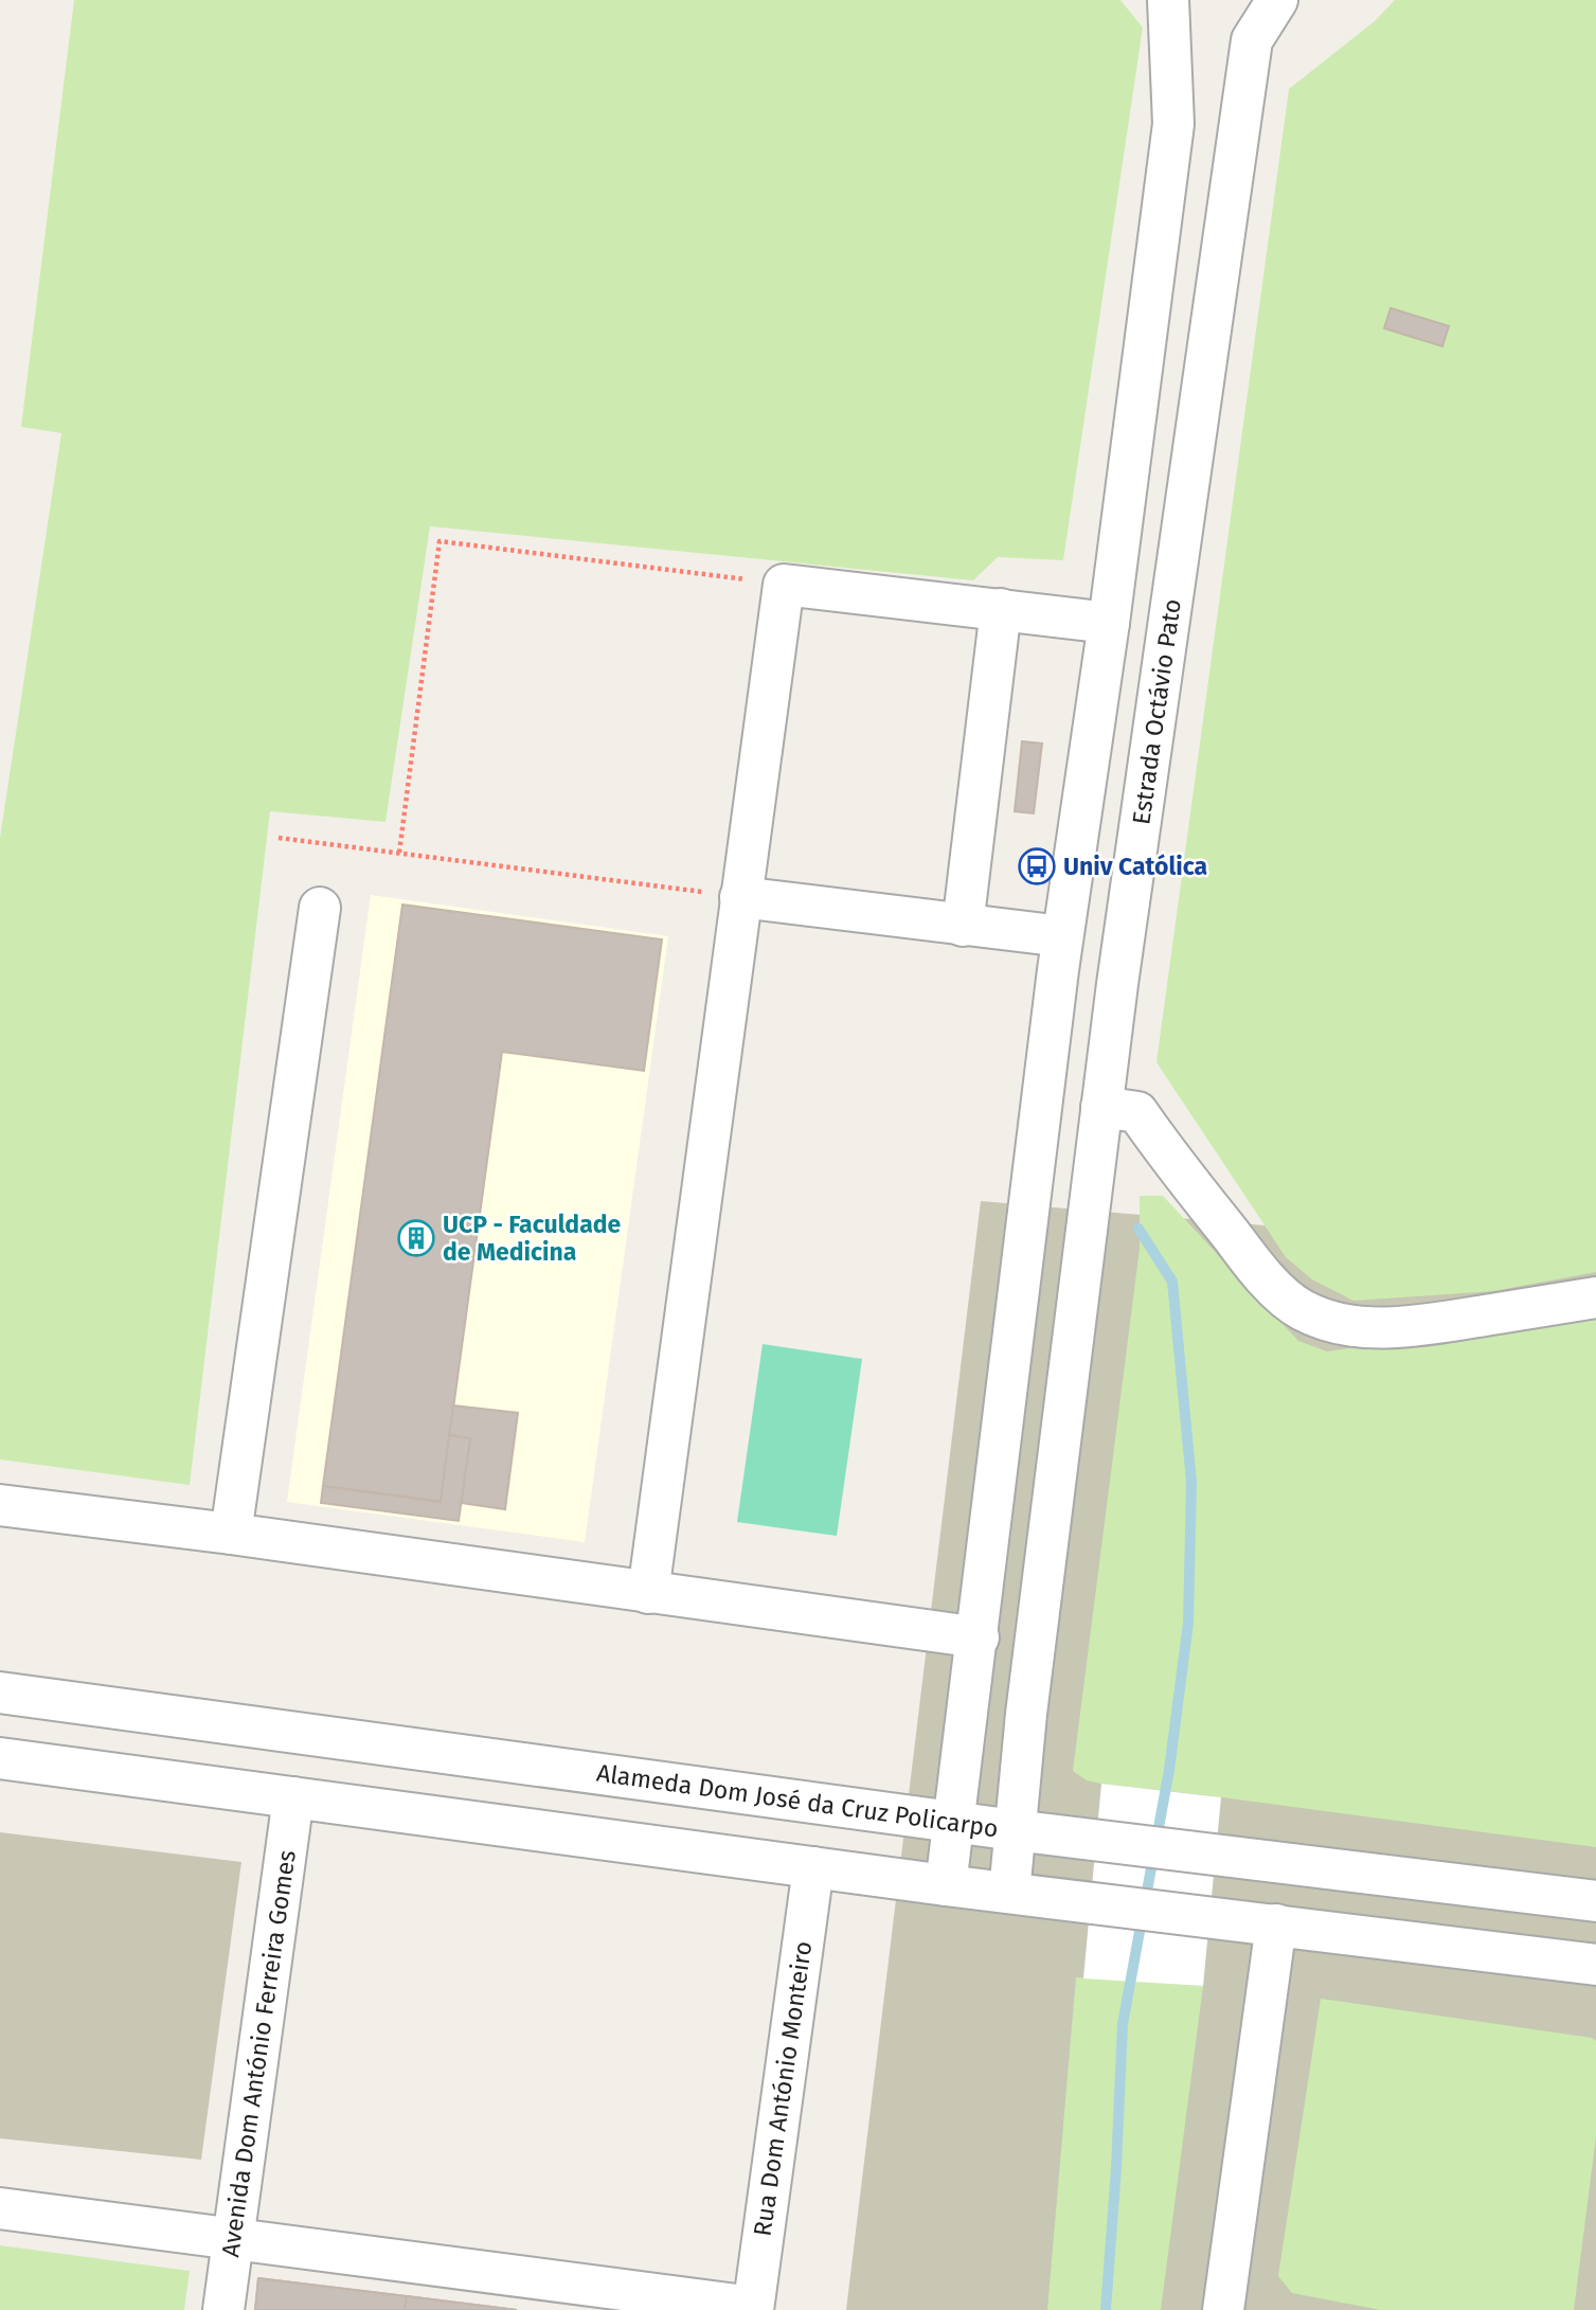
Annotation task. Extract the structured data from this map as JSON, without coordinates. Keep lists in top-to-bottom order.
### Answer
{
  "streets": {
    "street": [
      "Estrada Octávio Pato",
      "Alameda Dom José da Cruz Policarpo",
      "Avenida Dom António Ferreira Gomes",
      "Rua Dom António Monteiro"
    ]
  },
  "crossings": [
    ["Estrada Octávio Pato", "Alameda Dom José da Cruz Policarpo"]
  ],
  "places": {
    "bus stop": ["Univ Católica"],
    "building": ["UCP - Faculdade de Medicina"]
  }
}
